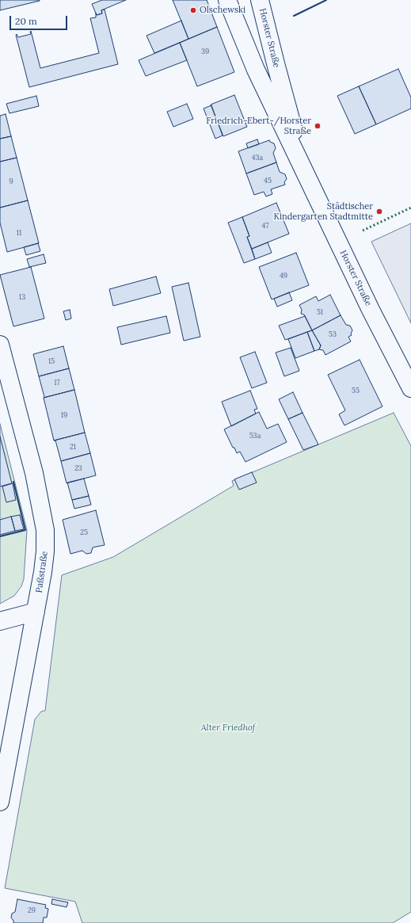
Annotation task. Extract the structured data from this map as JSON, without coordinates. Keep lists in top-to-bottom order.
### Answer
{
  "streets": {
    "main road": ["Horster Straße", "Paßstraße"]
  },
  "parks": ["Alter Friedhof"],
  "places": ["Olschewski", "Friedrich-Ebert-/Horster Straße", "Städtischer Kindergarten Stadtmitte"],
  "house_numbers": [
    "39",
    "43a",
    "45",
    "9",
    "47",
    "11",
    "49",
    "13",
    "51",
    "53",
    "15",
    "17",
    "55",
    "19",
    "53a",
    "21",
    "23",
    "25",
    "29"
  ],
  "scale_bar": "20 m"
}
